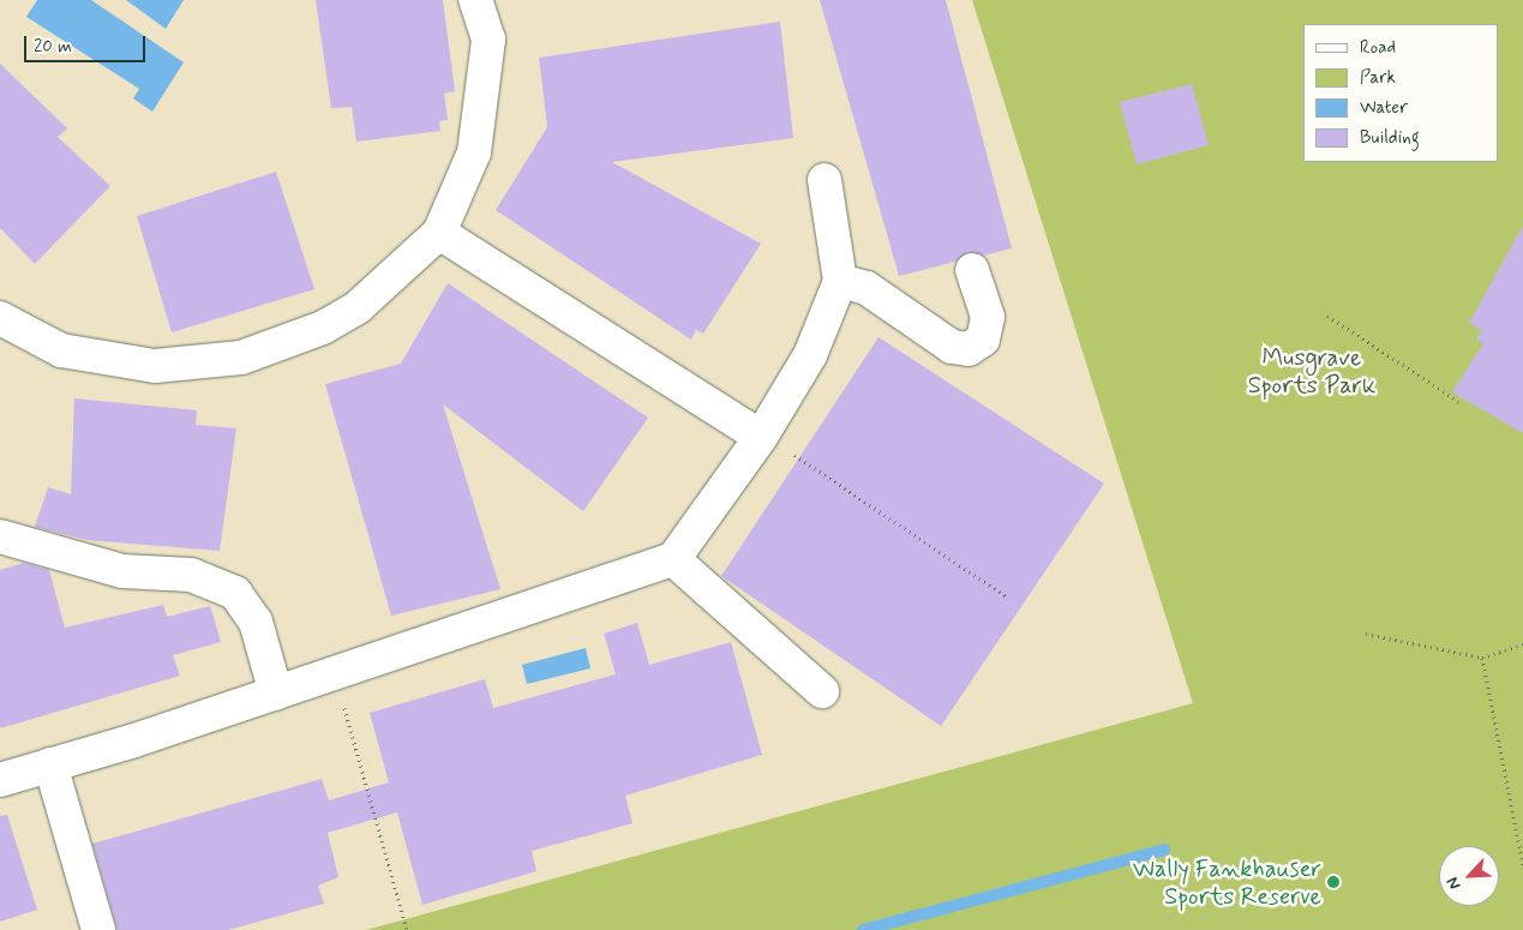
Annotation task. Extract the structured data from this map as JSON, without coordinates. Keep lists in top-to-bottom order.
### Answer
{
  "parks": ["Musgrave Sports Park"],
  "places": ["Wally Fankhauser Sports Reserve"],
  "legend": [
    "Road",
    "Park",
    "Water",
    "Building"
  ],
  "scale_bar": "20 m",
  "north": "bottom left"
}
